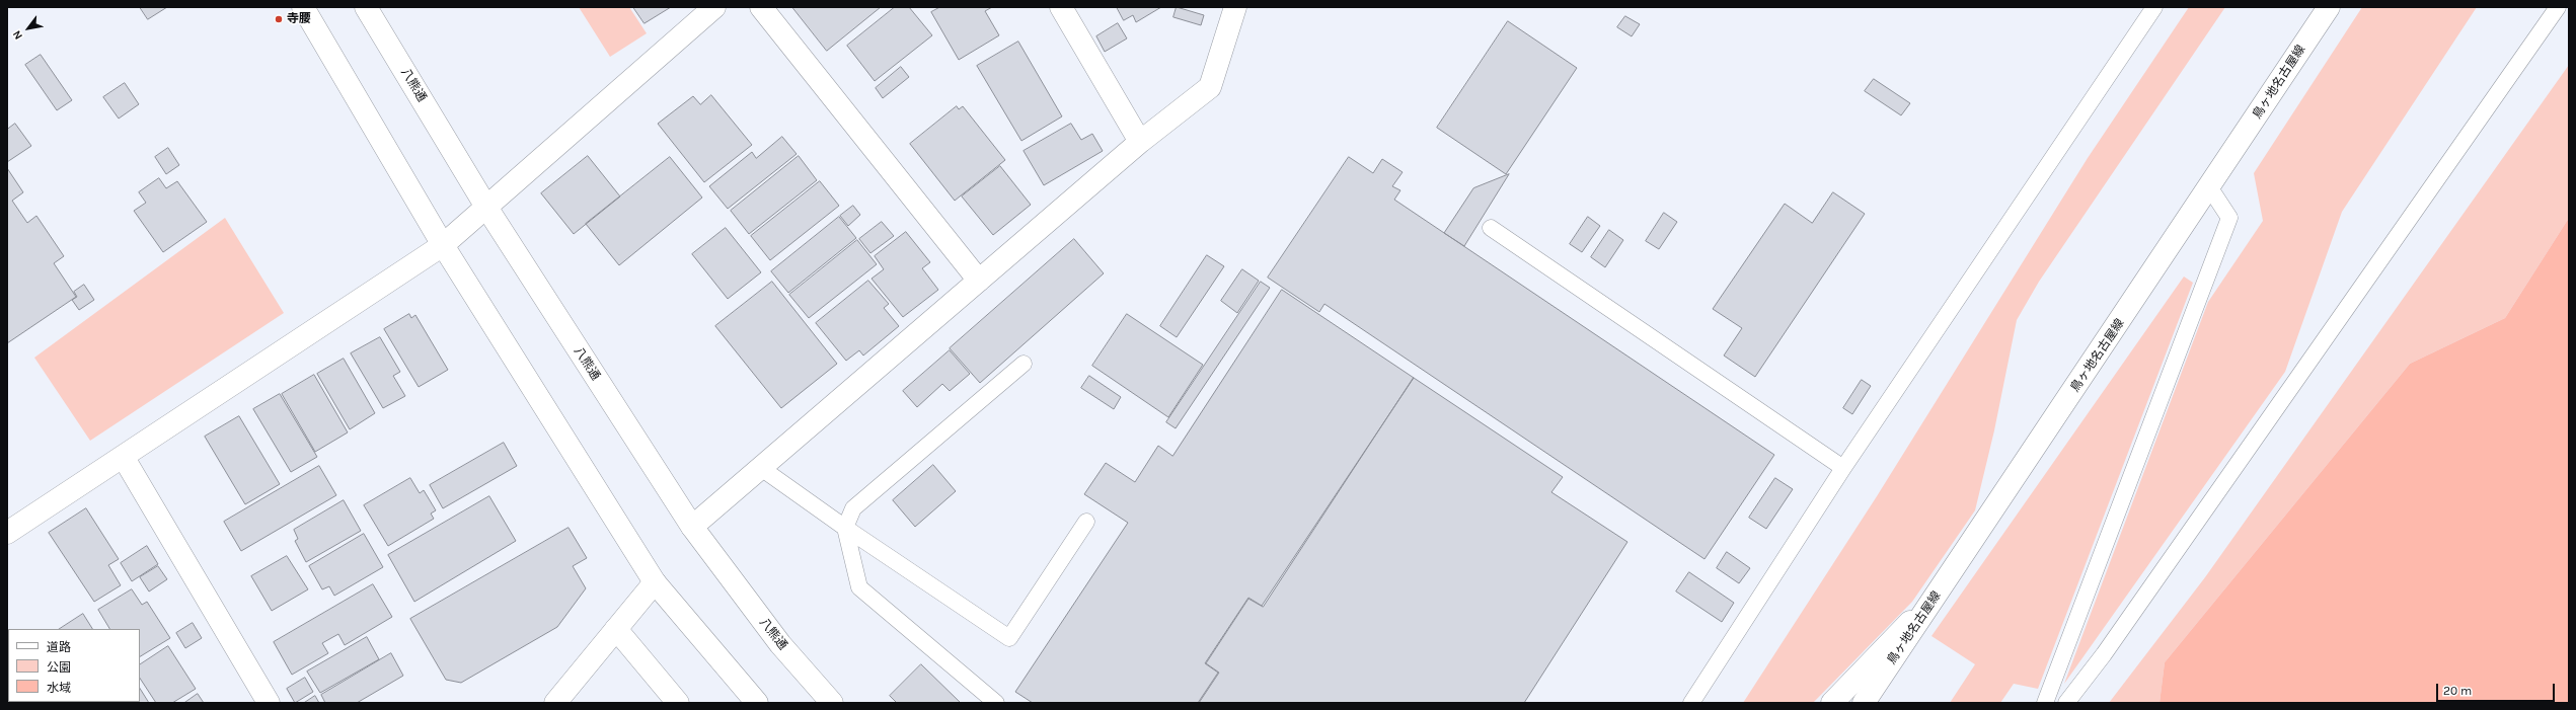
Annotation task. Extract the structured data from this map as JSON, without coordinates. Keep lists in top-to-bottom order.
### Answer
{
  "streets": {
    "street": ["鳥ヶ地名古屋線", "八熊通"]
  },
  "places": ["寺腰"],
  "legend": ["道路", "公園", "水域"],
  "scale_bar": "20 m",
  "north": "bottom left"
}
